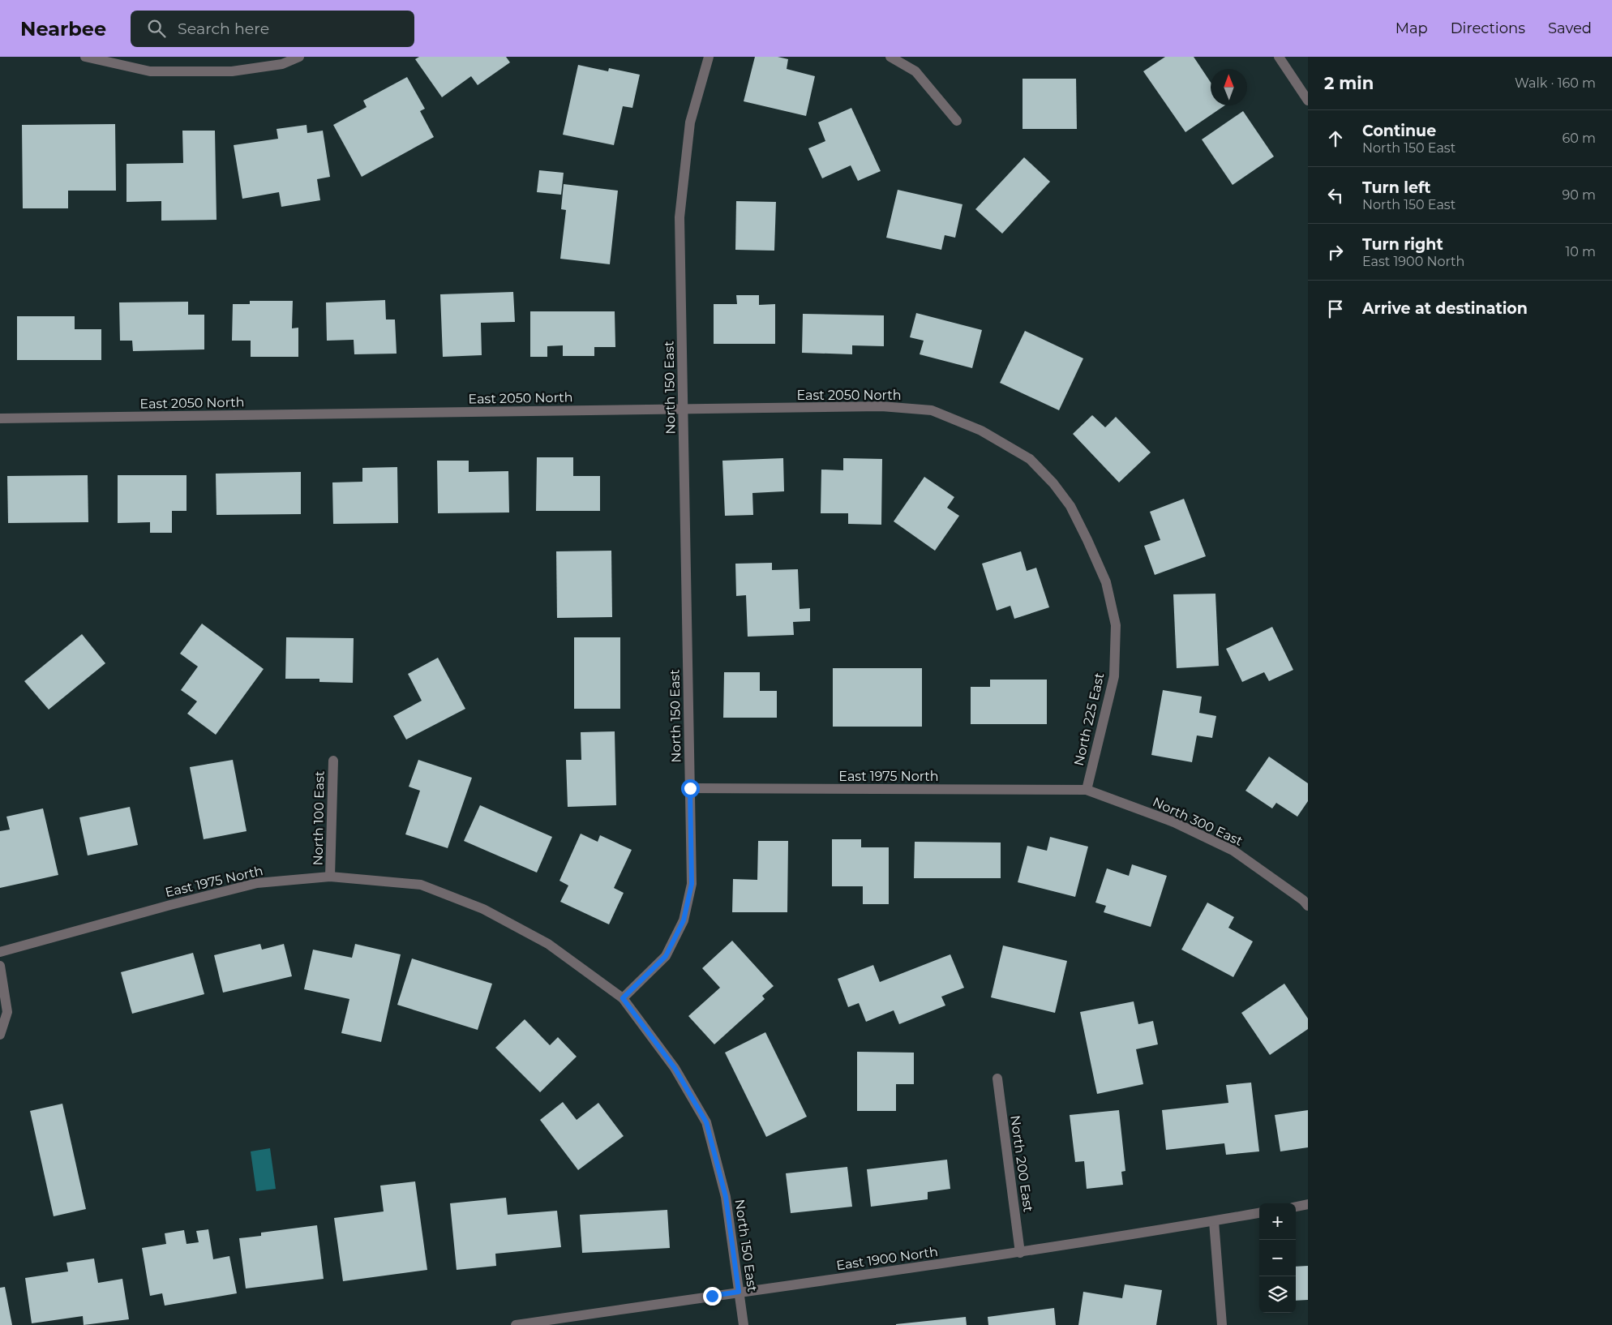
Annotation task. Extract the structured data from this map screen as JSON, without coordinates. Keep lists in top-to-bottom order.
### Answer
{
  "streets": {
    "street": [
      "North 150 East",
      "East 2050 North",
      "North 225 East",
      "East 1975 North",
      "North 100 East",
      "North 300 East",
      "North 200 East",
      "East 1900 North"
    ]
  },
  "crossings": [
    ["North 150 East", "East 2050 North"],
    ["North 150 East", "East 1975 North"],
    ["North 150 East", "East 1900 North"],
    ["East 2050 North", "North 225 East"],
    ["North 225 East", "East 1975 North"],
    ["North 225 East", "North 300 East"],
    ["East 1975 North", "North 100 East"],
    ["East 1975 North", "North 300 East"],
    ["North 200 East", "East 1900 North"]
  ],
  "north": "top",
  "page": {
    "header": "Nearbee",
    "search": "Search here",
    "nav": ["Map", "Directions", "Saved"],
    "heading": ["2 min", "Walk · 160 m"],
    "list": [
      ["Continue", "North 150 East", "60 m"],
      ["Turn left", "North 150 East", "90 m"],
      ["Turn right", "East 1900 North", "10 m"],
      "Arrive at destination"
    ],
    "map_buttons": ["+", "−"]
  }
}
